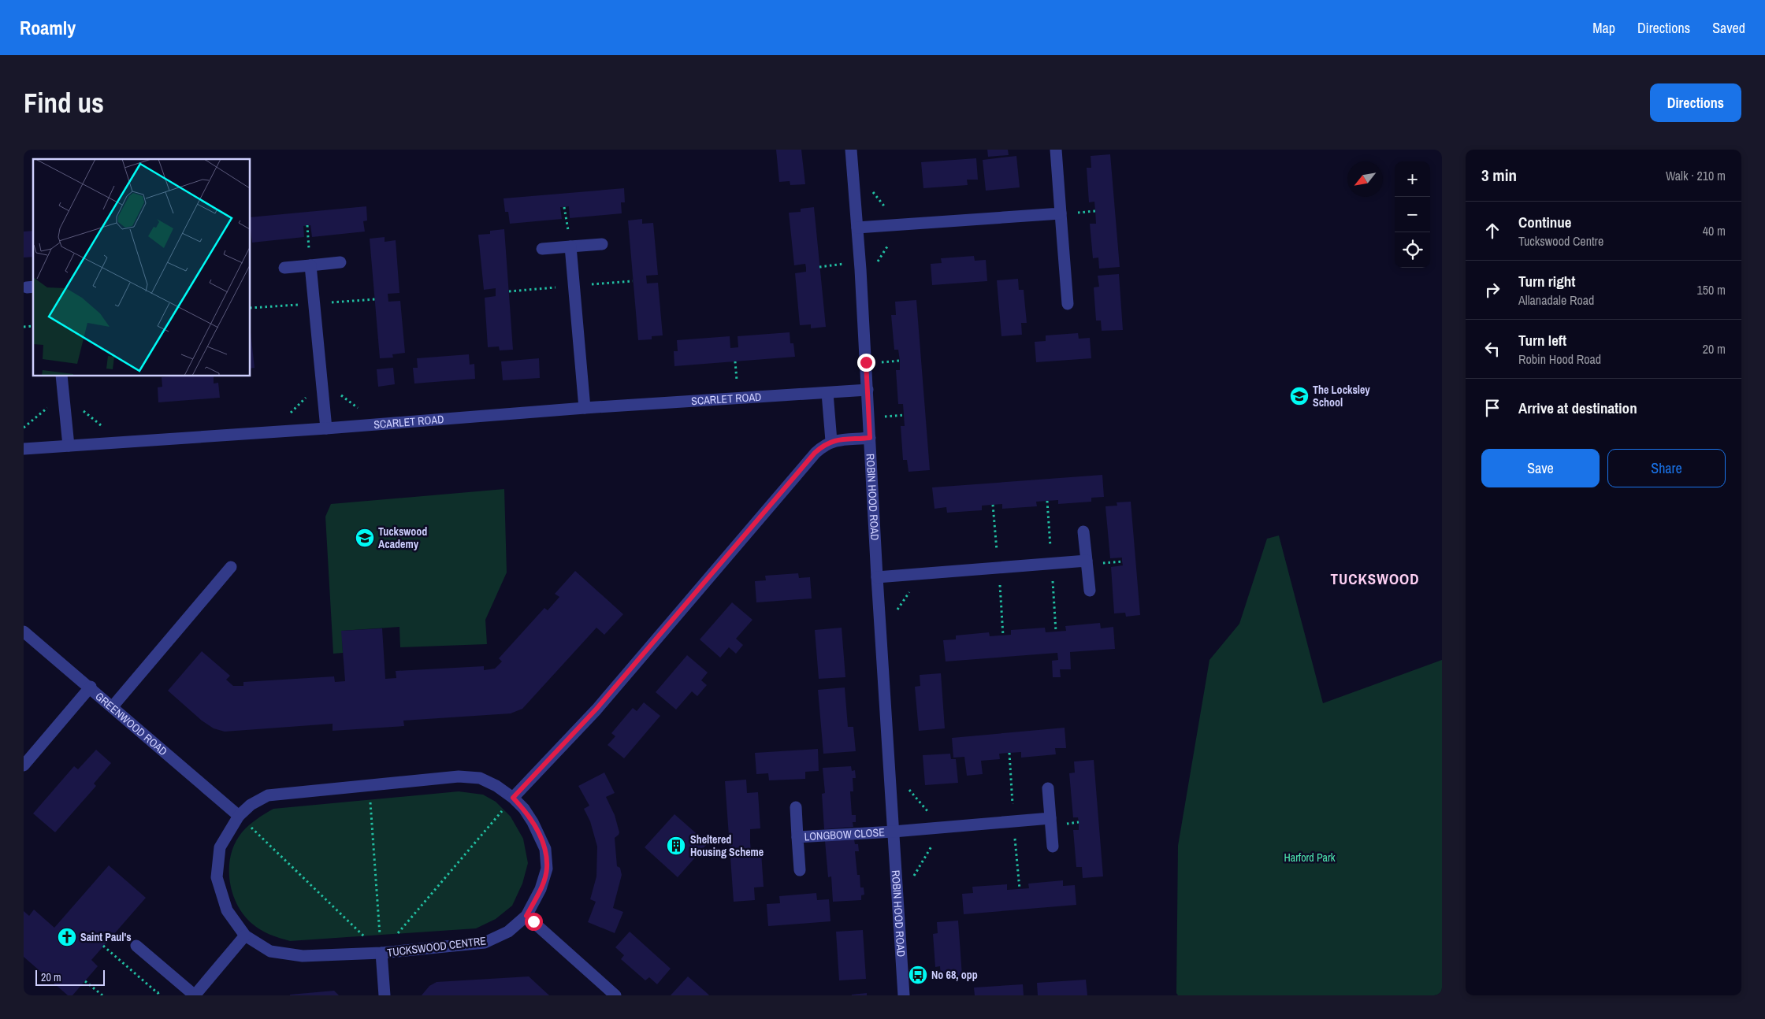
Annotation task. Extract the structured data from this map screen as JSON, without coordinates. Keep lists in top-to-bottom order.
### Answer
{
  "streets": {
    "street": [
      "SCARLET ROAD",
      "ROBIN HOOD ROAD",
      "GREENWOOD ROAD",
      "LONGBOW CLOSE",
      "TUCKSWOOD CENTRE"
    ]
  },
  "crossings": [
    ["SCARLET ROAD", "ROBIN HOOD ROAD"],
    ["ROBIN HOOD ROAD", "LONGBOW CLOSE"],
    ["GREENWOOD ROAD", "TUCKSWOOD CENTRE"]
  ],
  "districts": ["TUCKSWOOD"],
  "parks": ["Harford Park"],
  "places": {
    "school or university": ["The Locksley School", "Tuckswood Academy"],
    "building": ["Sheltered Housing Scheme"],
    "church": ["Saint Paul's"],
    "bus stop": ["No 68, opp"]
  },
  "scale_bar": "20 m",
  "north": "bottom left",
  "page": {
    "header": "Roamly",
    "nav": ["Map", "Directions", "Saved"],
    "buttons": [
      "Directions",
      ["Save", "Share"]
    ],
    "title": "Find us",
    "heading": ["3 min", "Walk · 210 m"],
    "map_buttons": ["+", "−"],
    "list": [
      ["Continue", "Tuckswood Centre", "40 m"],
      ["Turn right", "Allanadale Road", "150 m"],
      ["Turn left", "Robin Hood Road", "20 m"],
      "Arrive at destination"
    ],
    "scale": "20 m"
  }
}
